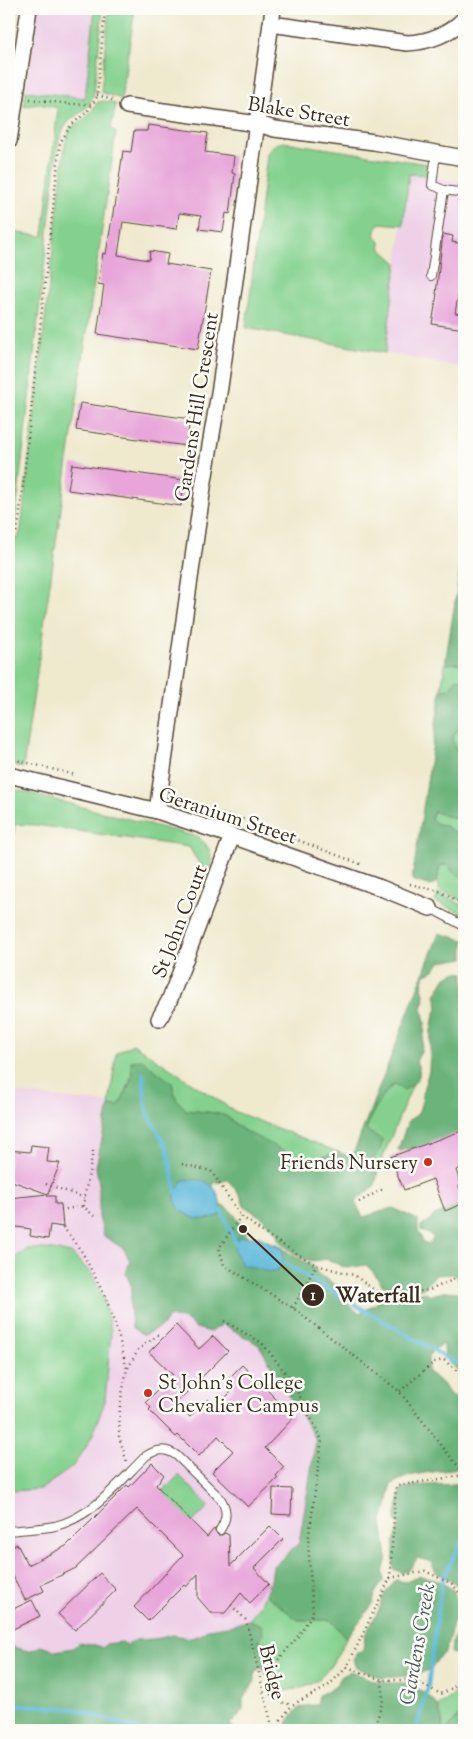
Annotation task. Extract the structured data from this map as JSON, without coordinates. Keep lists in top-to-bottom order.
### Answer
{
  "streets": {
    "street": [
      "Blake Street",
      "Gardens Hill Crescent",
      "Geranium Street",
      "St John Court"
    ],
    "path": ["Bridge"]
  },
  "crossings": [
    ["Blake Street", "Gardens Hill Crescent"],
    ["Gardens Hill Crescent", "Geranium Street"],
    ["Geranium Street", "St John Court"]
  ],
  "water": ["Gardens Creek"],
  "places": ["Friends Nursery", "Waterfall", "St John's College Chevalier Campus"]
}
